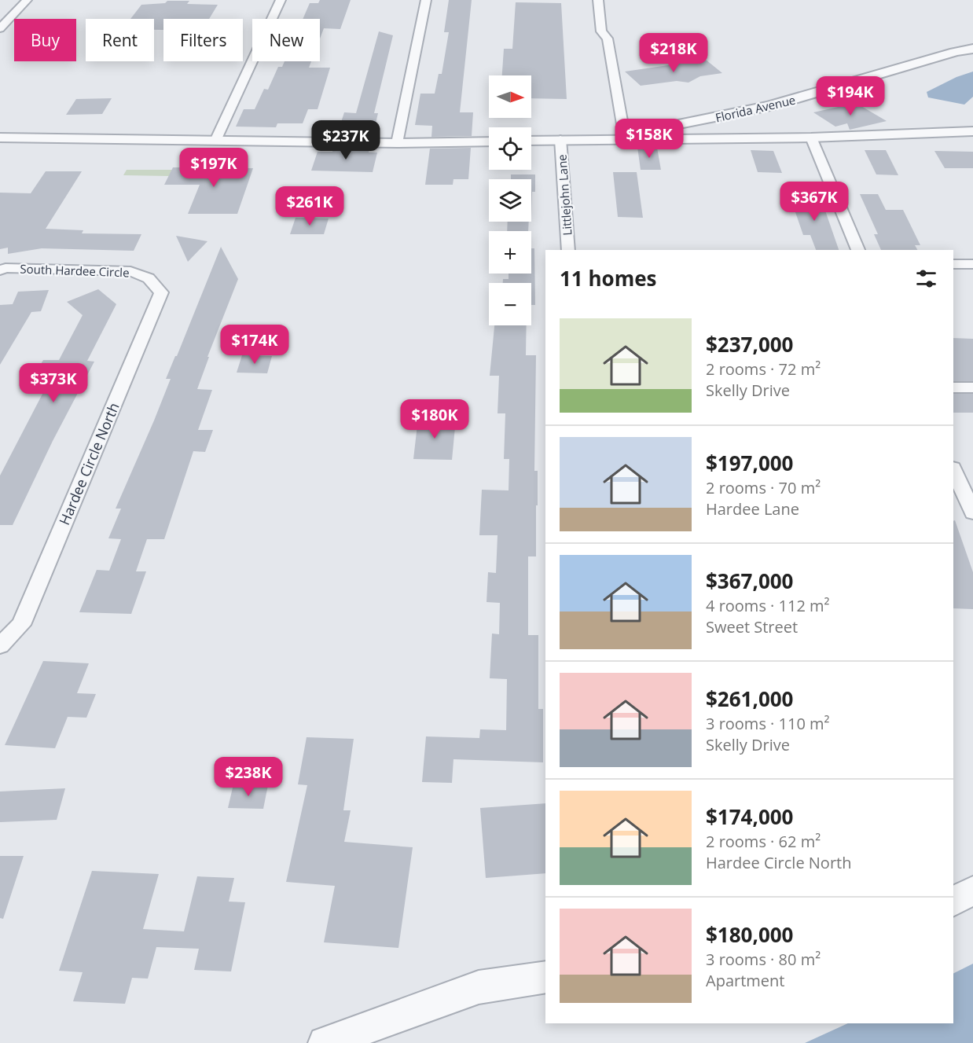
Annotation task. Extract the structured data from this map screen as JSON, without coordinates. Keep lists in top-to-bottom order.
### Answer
{
  "streets": {
    "street": [
      "Florida Avenue",
      "Littlejohn Lane",
      "South Hardee Circle",
      "Hardee Circle North"
    ]
  },
  "crossings": [
    ["Florida Avenue", "Littlejohn Lane"],
    ["South Hardee Circle", "Hardee Circle North"]
  ],
  "north": "right",
  "page": {
    "chip": [
      "Buy",
      "Rent",
      "Filters",
      "New"
    ],
    "price": [
      "$218K",
      "$194K",
      "$158K",
      "$237K",
      "$197K",
      "$367K",
      "$261K",
      "$174K",
      "$373K",
      "$180K",
      "$238K"
    ],
    "map_buttons": ["+", "−"],
    "heading": "11 homes",
    "list": [
      {
        "name": "$237,000",
        "note": "2 rooms · 72 m² · Skelly Drive"
      },
      {
        "name": "$197,000",
        "note": "2 rooms · 70 m² · Hardee Lane"
      },
      {
        "name": "$367,000",
        "note": "4 rooms · 112 m² · Sweet Street"
      },
      {
        "name": "$261,000",
        "note": "3 rooms · 110 m² · Skelly Drive"
      },
      {
        "name": "$174,000",
        "note": "2 rooms · 62 m² · Hardee Circle North"
      },
      {
        "name": "$180,000",
        "note": "3 rooms · 80 m² · Apartment"
      }
    ]
  }
}
